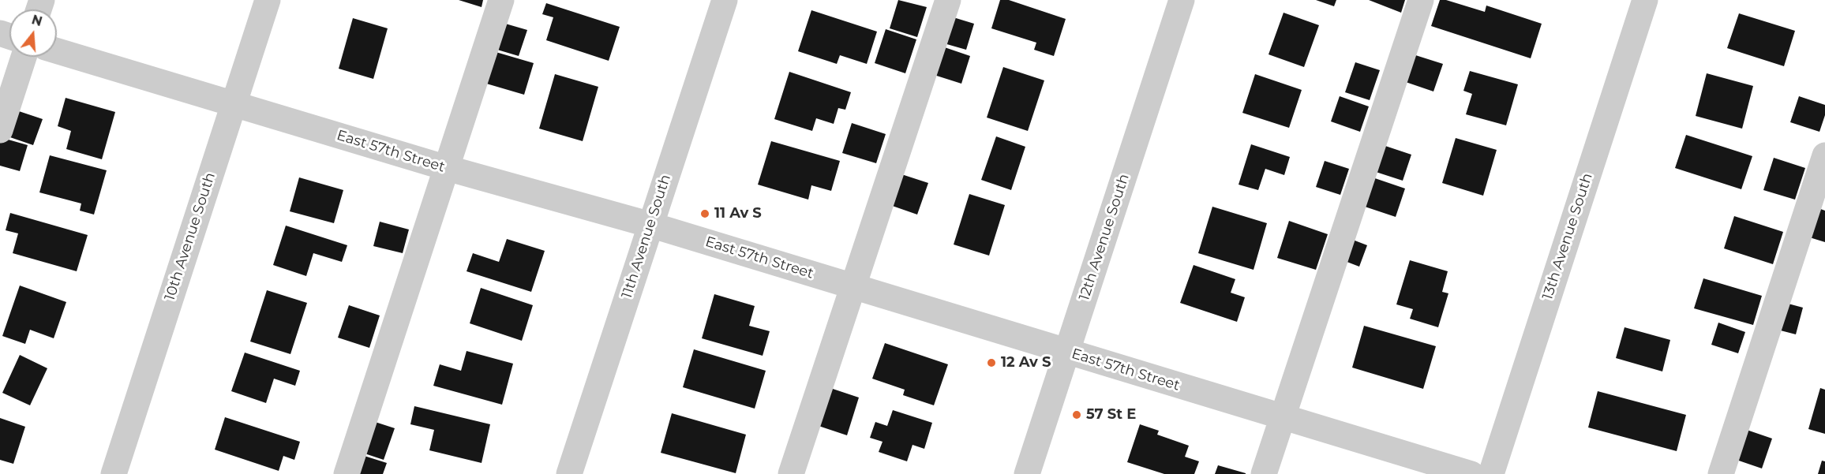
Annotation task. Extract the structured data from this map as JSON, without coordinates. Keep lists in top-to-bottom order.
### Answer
{
  "streets": {
    "street": [
      "East 57th Street",
      "10th Avenue South",
      "11th Avenue South",
      "13th Avenue South",
      "12th Avenue South"
    ]
  },
  "crossings": [
    ["East 57th Street", "10th Avenue South"],
    ["East 57th Street", "11th Avenue South"],
    ["East 57th Street", "12th Avenue South"]
  ],
  "places": ["11 Av S", "12 Av S", "57 St E"],
  "north": "top"
}
